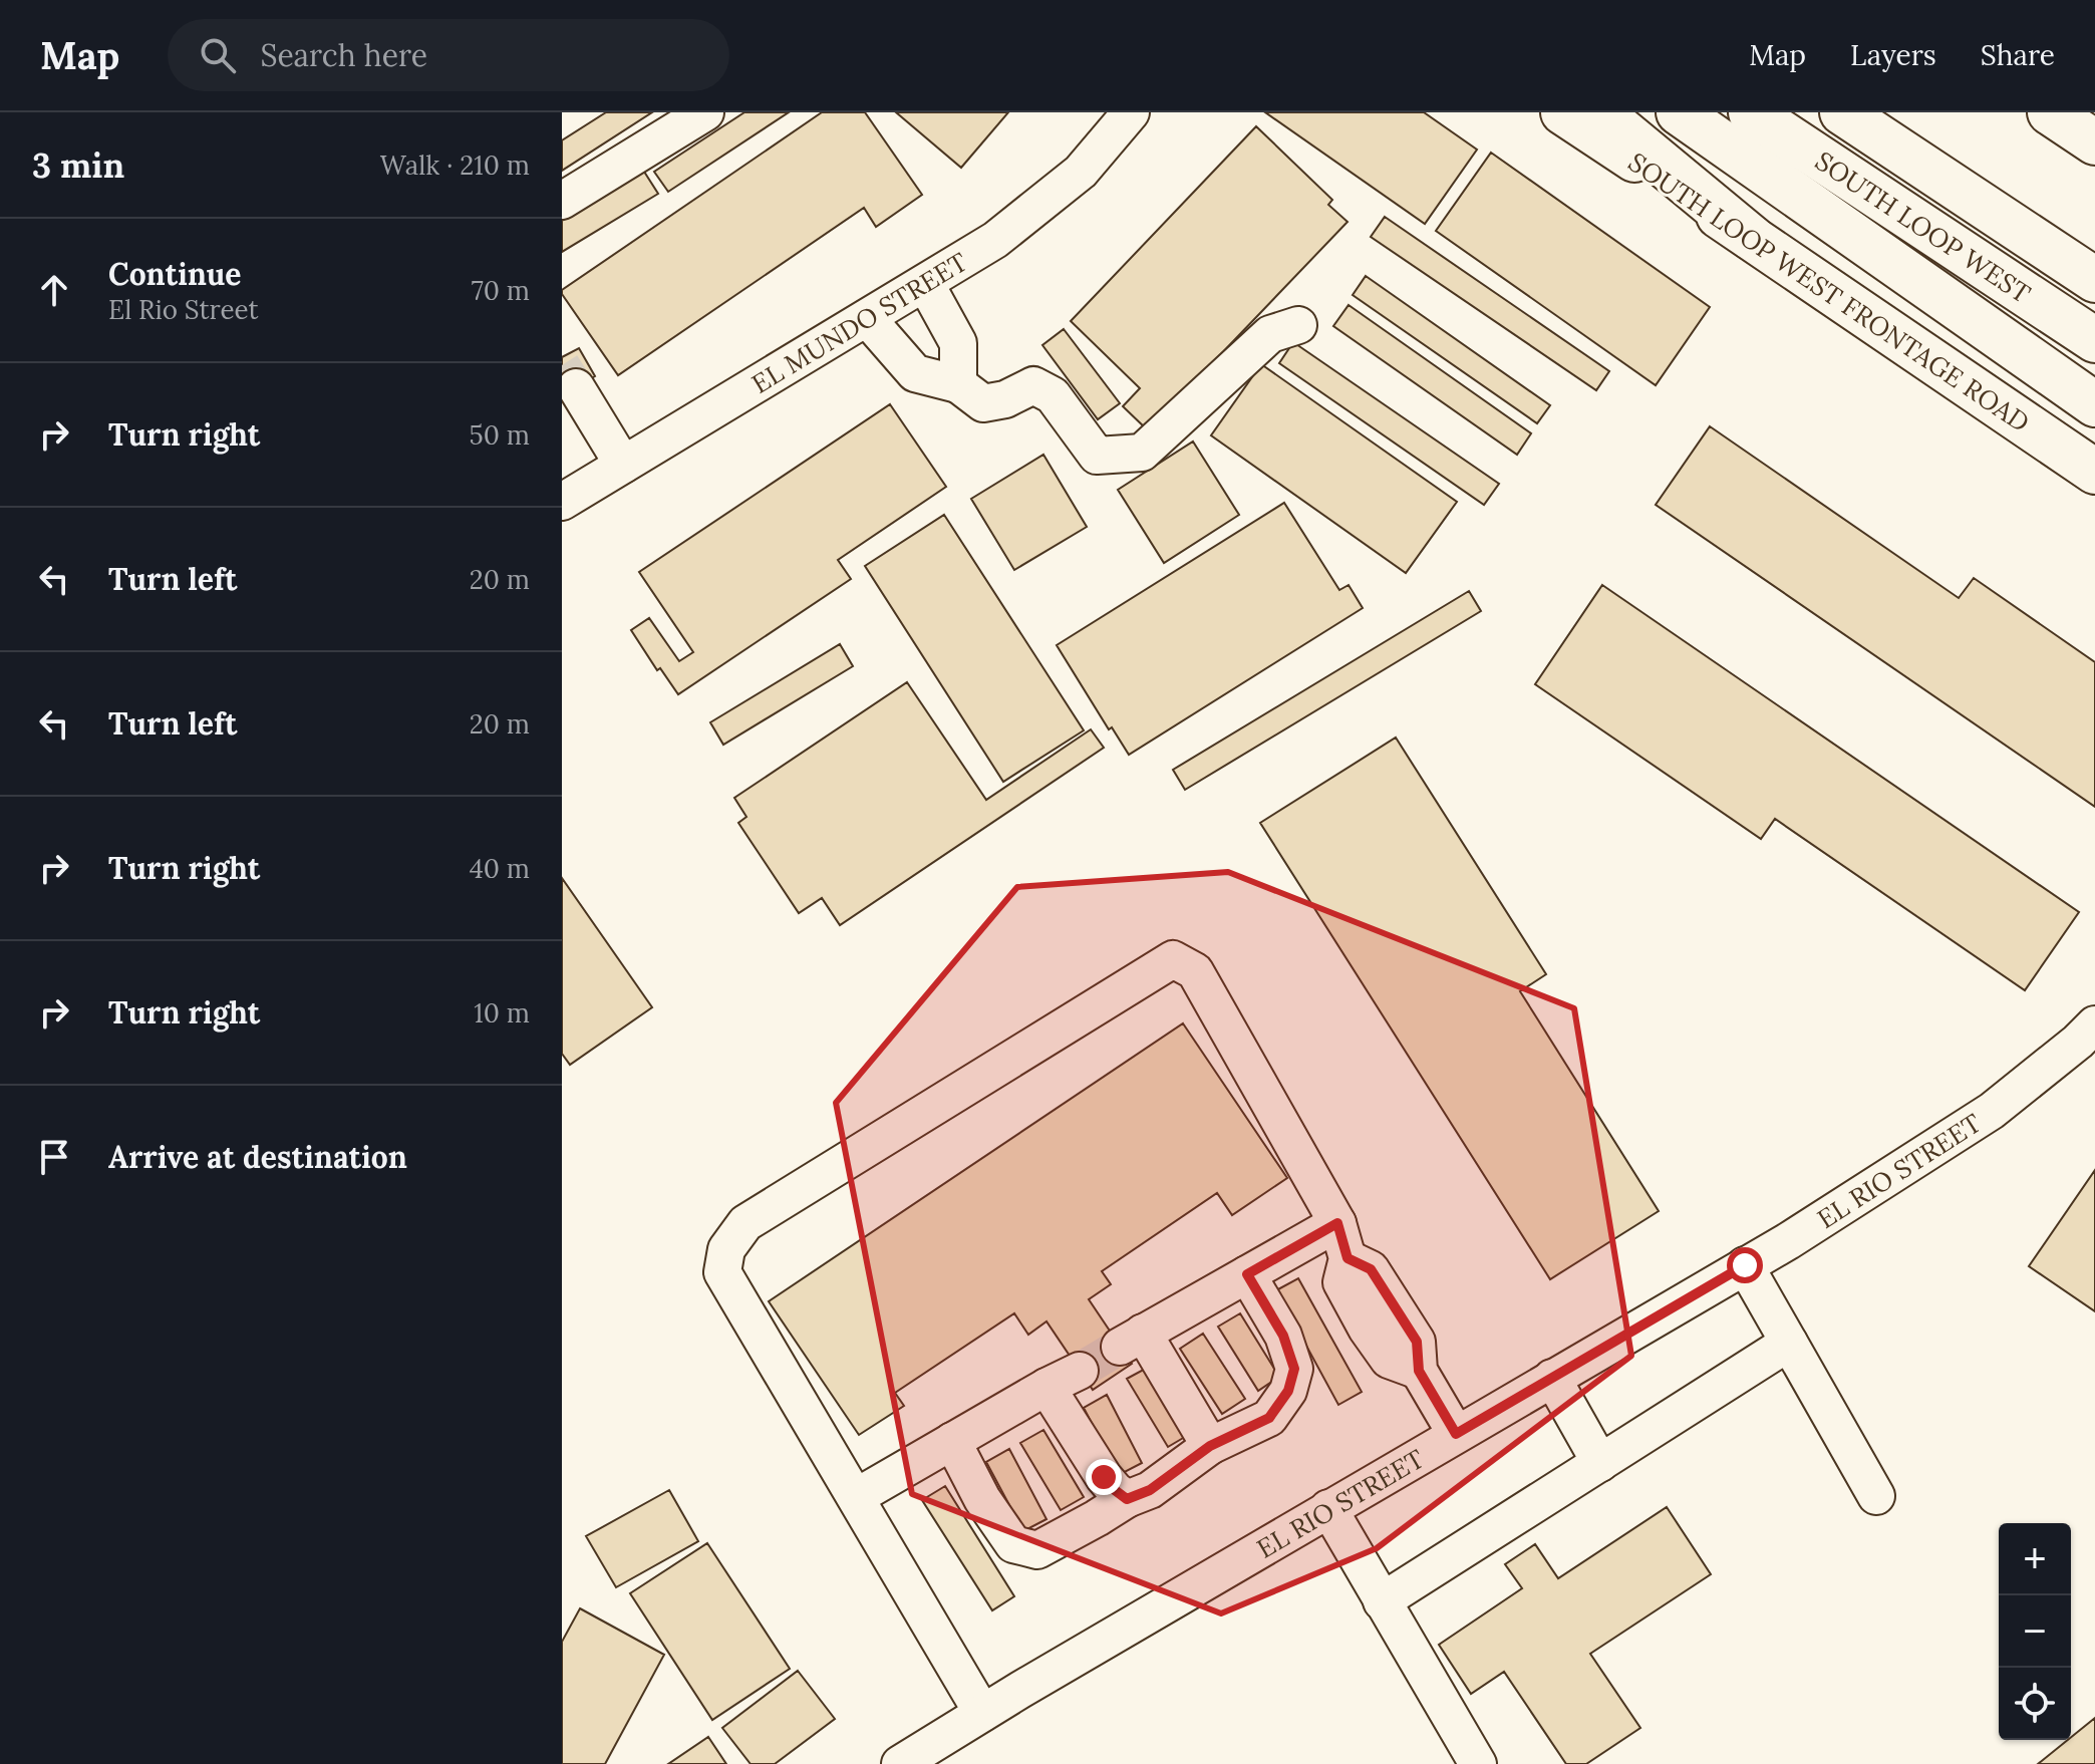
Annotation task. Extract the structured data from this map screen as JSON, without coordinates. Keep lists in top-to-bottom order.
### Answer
{
  "streets": {
    "main road": ["SOUTH LOOP WEST", "SOUTH LOOP WEST FRONTAGE ROAD"],
    "street": ["EL MUNDO STREET", "EL RIO STREET"]
  },
  "page": {
    "header": "Map",
    "search": "Search here",
    "nav": ["Map", "Layers", "Share"],
    "heading": ["3 min", "Walk · 210 m"],
    "list": [
      ["Continue", "El Rio Street", "70 m"],
      ["Turn right", "50 m"],
      ["Turn left", "20 m"],
      ["Turn left", "20 m"],
      ["Turn right", "40 m"],
      ["Turn right", "10 m"],
      "Arrive at destination"
    ],
    "map_buttons": ["+", "−"]
  }
}
